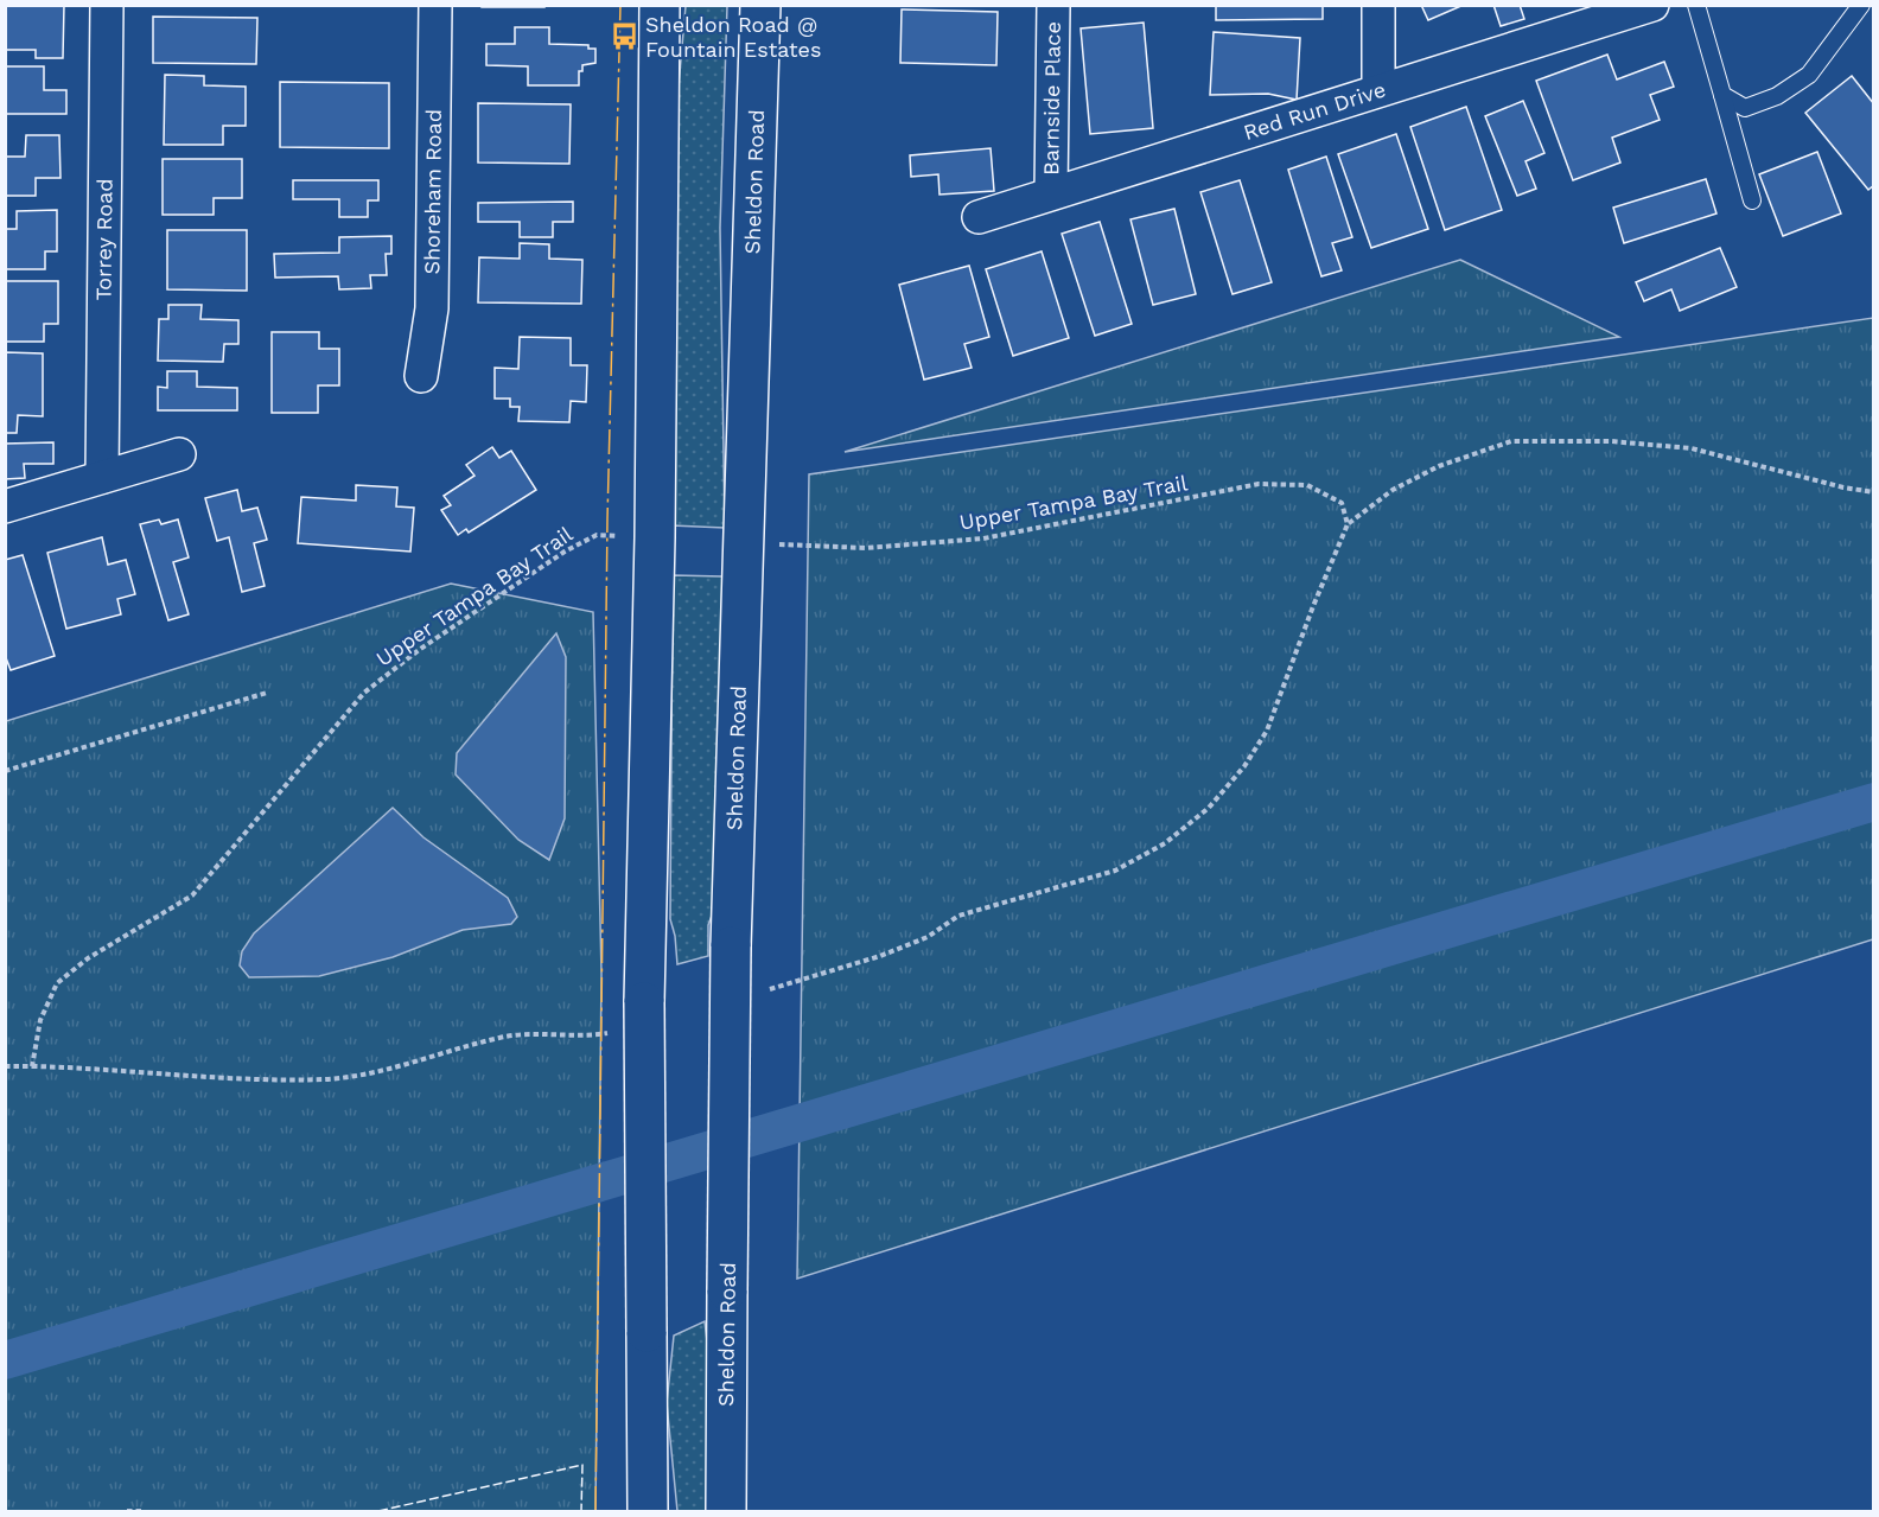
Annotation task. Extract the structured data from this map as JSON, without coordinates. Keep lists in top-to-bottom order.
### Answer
{
  "streets": {
    "main road": ["Sheldon Road"],
    "street": [
      "Barnside Place",
      "Red Run Drive",
      "Shoreham Road",
      "Torrey Road"
    ],
    "path": ["Upper Tampa Bay Trail"]
  },
  "crossings": [
    ["Barnside Place", "Red Run Drive"],
    ["Sheldon Road", "Upper Tampa Bay Trail"]
  ],
  "places": {
    "bus stop": ["Sheldon Road @ Fountain Estates"]
  }
}
